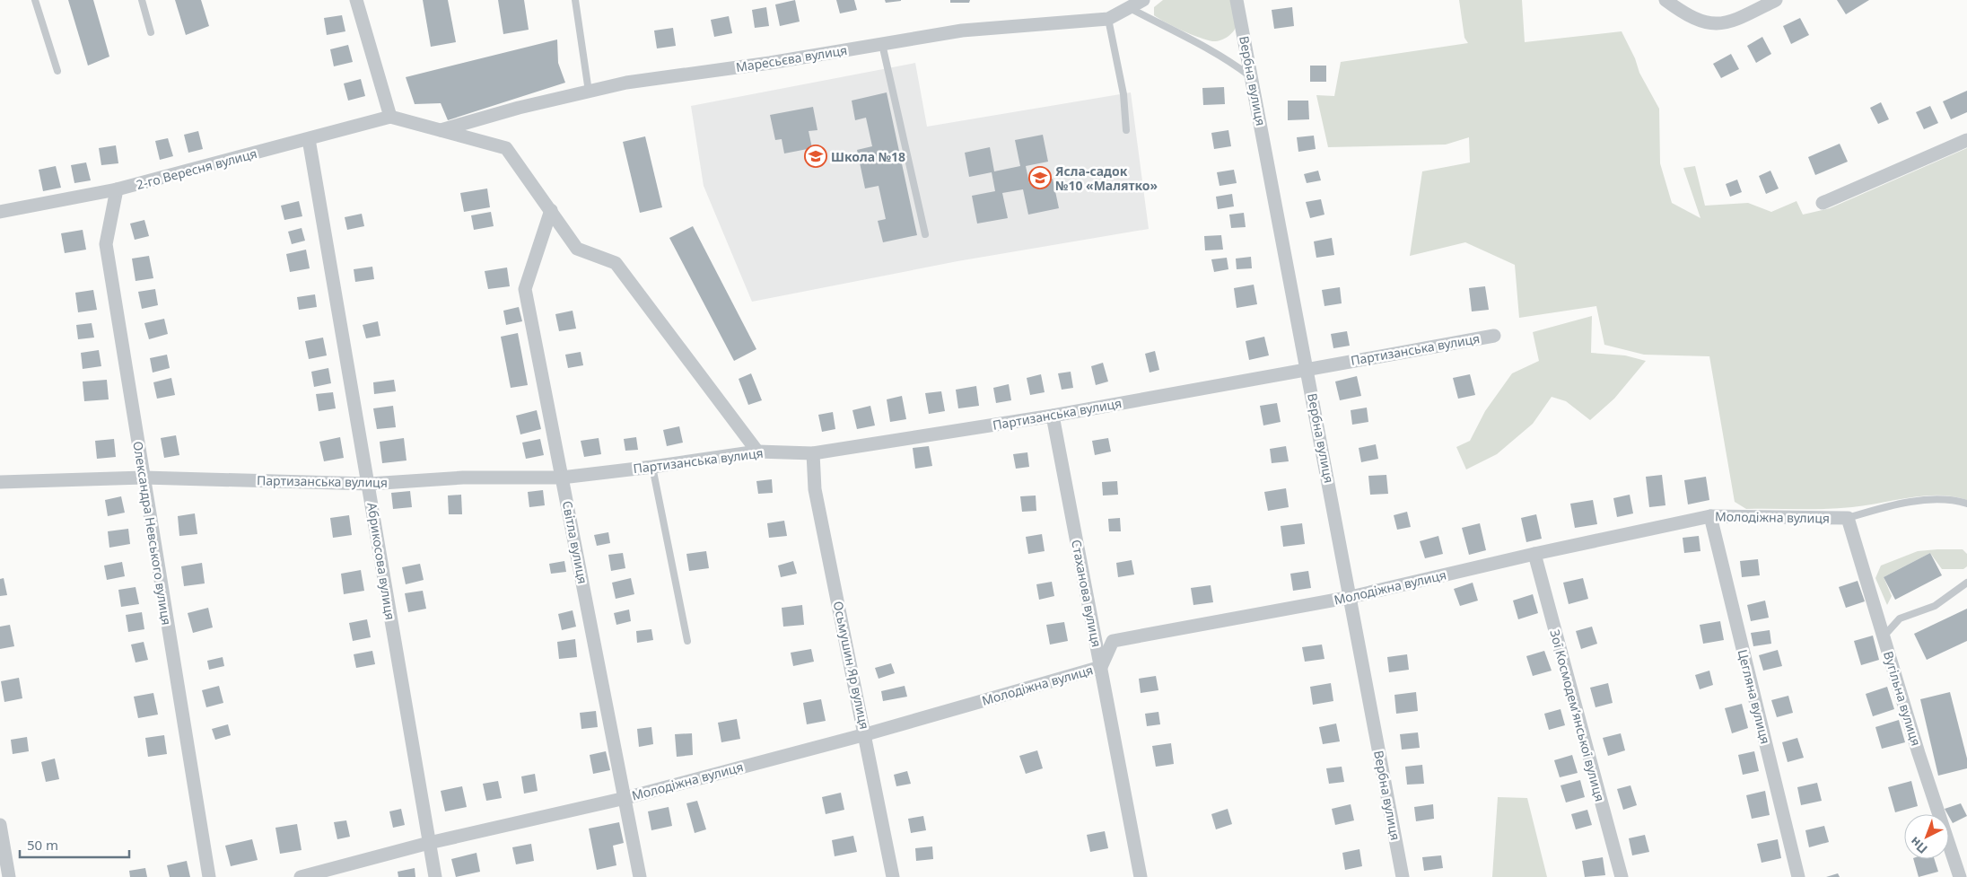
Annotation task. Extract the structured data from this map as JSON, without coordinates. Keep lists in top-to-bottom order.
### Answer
{
  "streets": {
    "street": [
      "Маресьєва вулиця",
      "Вербна вулиця",
      "2-го Вересня вулиця",
      "Партизанська вулиця",
      "Молодіжна вулиця",
      "Олександра Невського вулиця",
      "Світла вулиця",
      "Абрикосова вулиця",
      "Стаханова вулиця",
      "Осьмушин Яр вулиця",
      "Цегляна вулиця",
      "Вугільна вулиця",
      "Зої Космодем’янської вулиця"
    ]
  },
  "crossings": [
    ["Вербна вулиця", "Партизанська вулиця"],
    ["Вербна вулиця", "Молодіжна вулиця"],
    ["2-го Вересня вулиця", "Олександра Невського вулиця"],
    ["2-го Вересня вулиця", "Абрикосова вулиця"],
    ["Партизанська вулиця", "Олександра Невського вулиця"],
    ["Партизанська вулиця", "Світла вулиця"],
    ["Партизанська вулиця", "Абрикосова вулиця"],
    ["Партизанська вулиця", "Стаханова вулиця"],
    ["Партизанська вулиця", "Осьмушин Яр вулиця"],
    ["Молодіжна вулиця", "Світла вулиця"],
    ["Молодіжна вулиця", "Абрикосова вулиця"],
    ["Молодіжна вулиця", "Стаханова вулиця"],
    ["Молодіжна вулиця", "Осьмушин Яр вулиця"],
    ["Молодіжна вулиця", "Цегляна вулиця"],
    ["Молодіжна вулиця", "Вугільна вулиця"],
    ["Молодіжна вулиця", "Зої Космодем’янської вулиця"]
  ],
  "places": {
    "school or university": ["Школа №18", "Ясла-садок №10 «Малятко»"]
  },
  "scale_bar": "50 m",
  "north": "bottom left"
}
